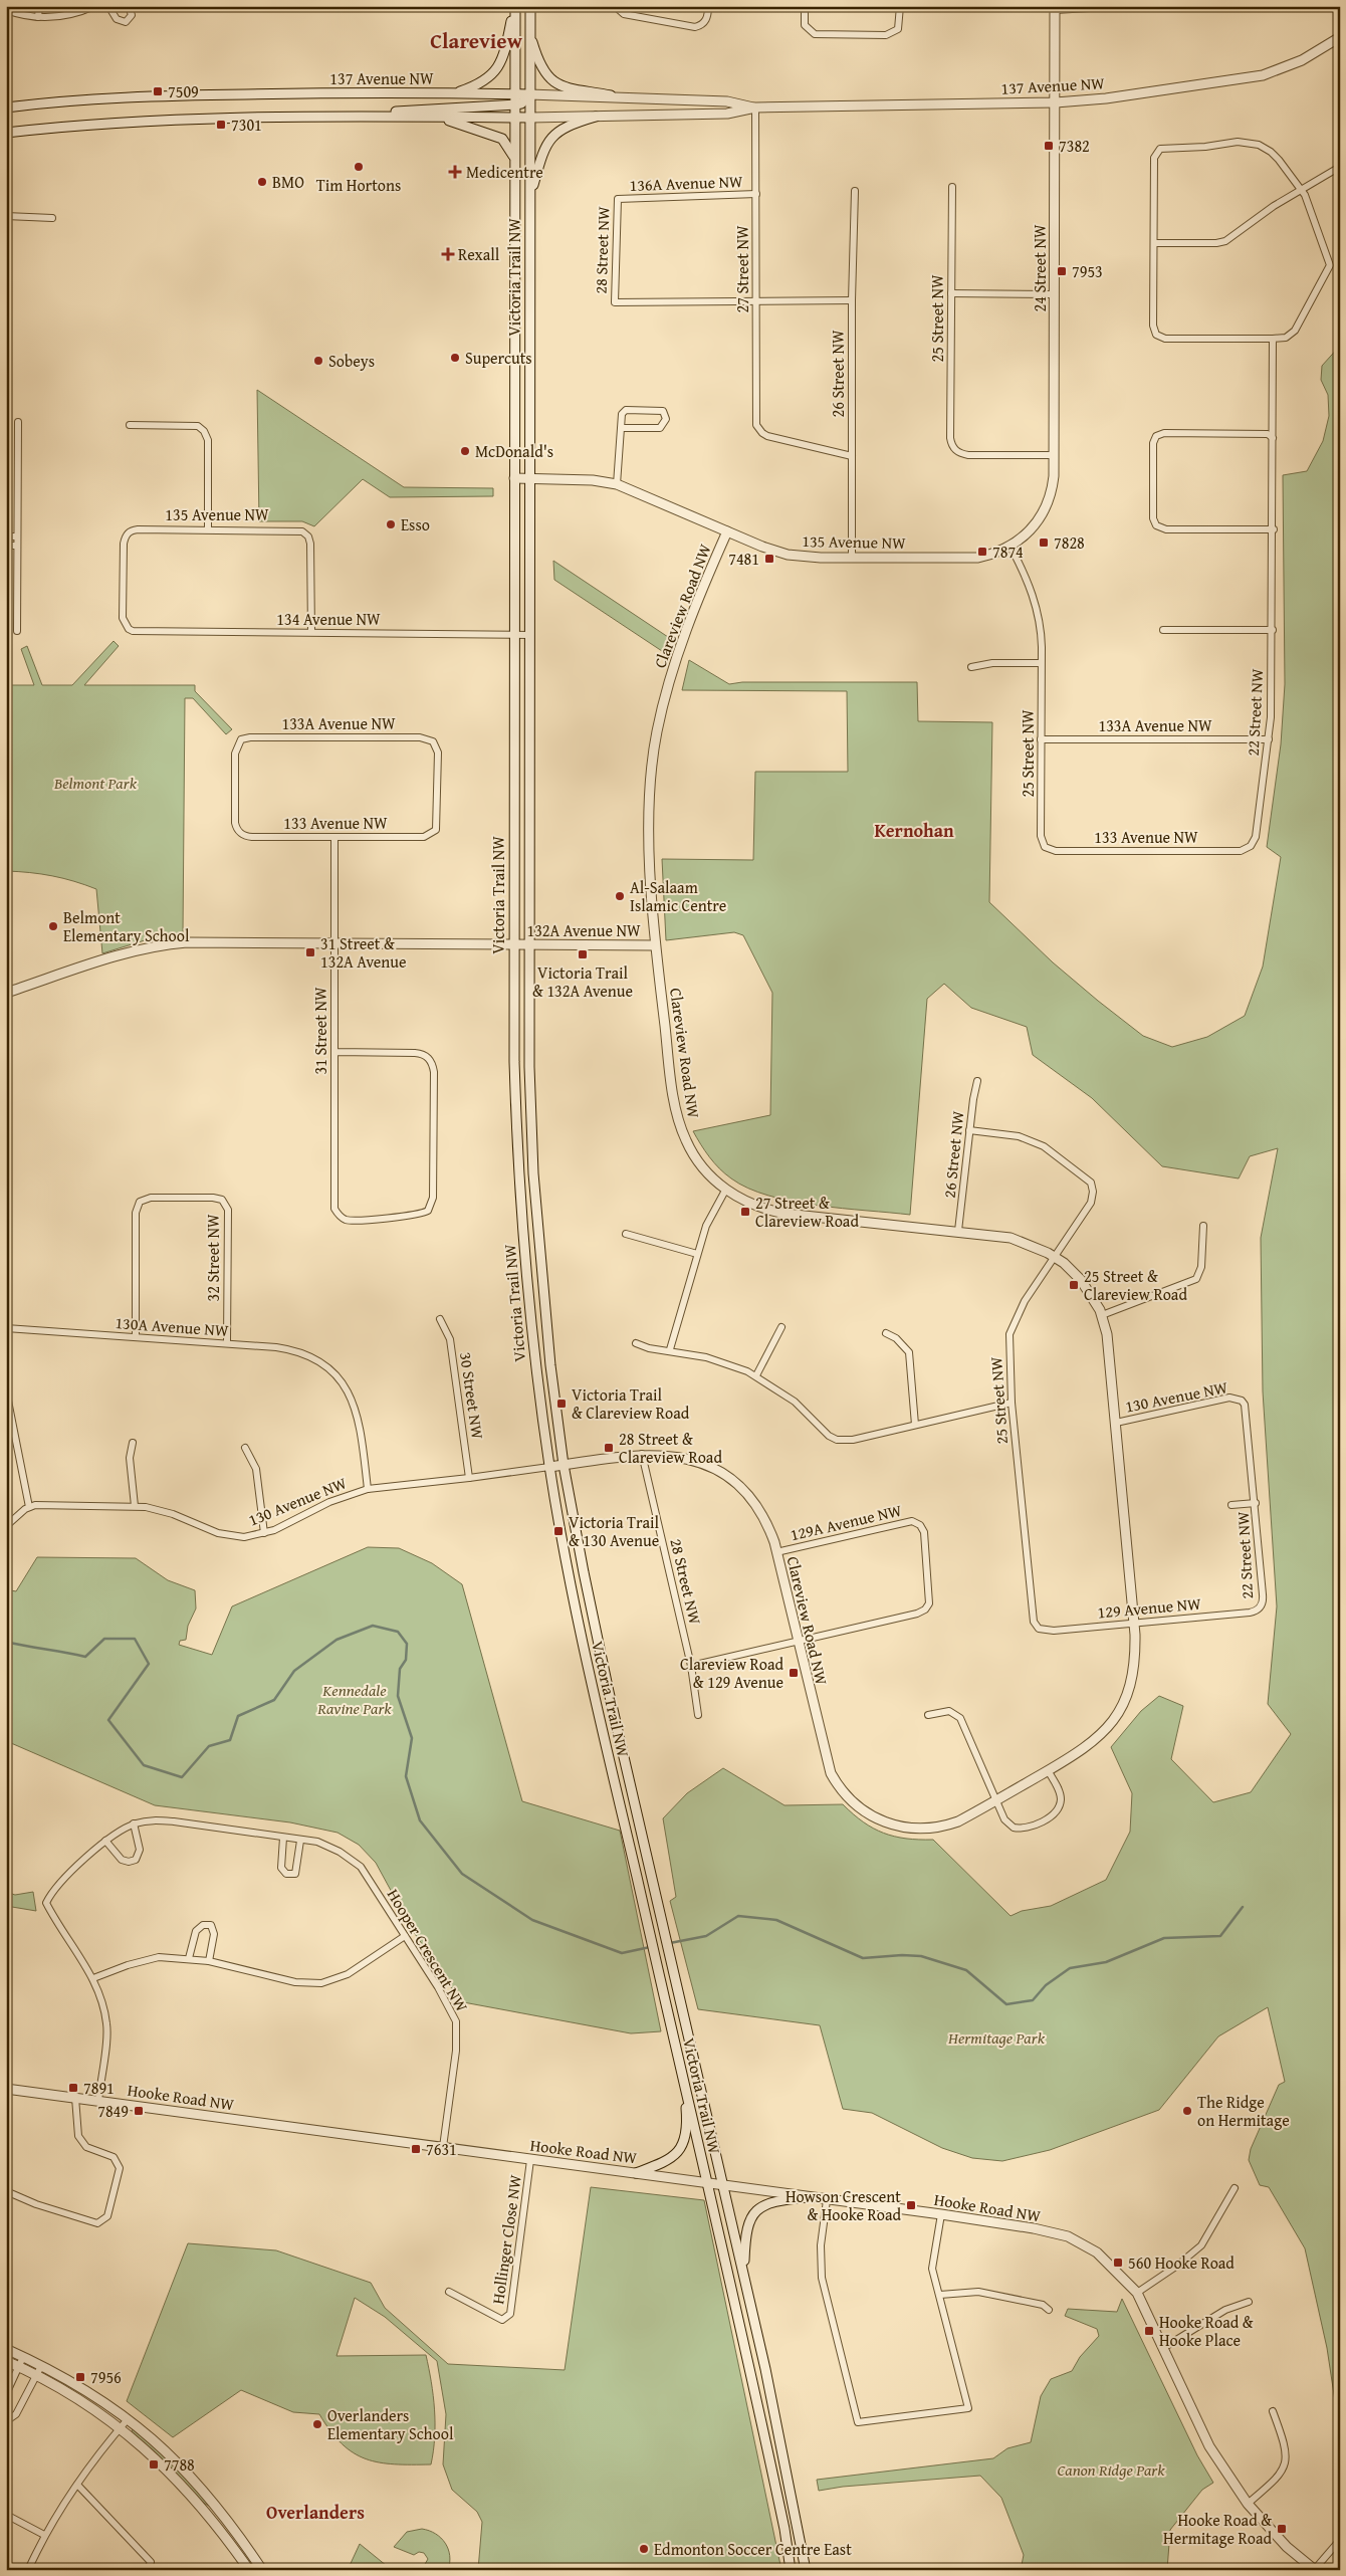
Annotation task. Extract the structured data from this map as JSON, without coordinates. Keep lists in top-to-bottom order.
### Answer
{
  "streets": {
    "street": [
      "137 Avenue NW",
      "136A Avenue NW",
      "28 Street NW",
      "24 Street NW",
      "27 Street NW",
      "Victoria Trail NW",
      "25 Street NW",
      "26 Street NW",
      "135 Avenue NW",
      "Clareview Road NW",
      "134 Avenue NW",
      "22 Street NW",
      "133A Avenue NW",
      "133 Avenue NW",
      "132A Avenue NW",
      "31 Street NW",
      "32 Street NW",
      "130A Avenue NW",
      "30 Street NW",
      "130 Avenue NW",
      "129A Avenue NW",
      "129 Avenue NW",
      "Hooper Crescent NW",
      "Hooke Road NW",
      "Hollinger Close NW"
    ]
  },
  "crossings": [
    ["137 Avenue NW", "24 Street NW"],
    ["137 Avenue NW", "27 Street NW"],
    ["137 Avenue NW", "Victoria Trail NW"],
    ["136A Avenue NW", "28 Street NW"],
    ["136A Avenue NW", "27 Street NW"],
    ["28 Street NW", "27 Street NW"],
    ["28 Street NW", "Clareview Road NW"],
    ["24 Street NW", "25 Street NW"],
    ["24 Street NW", "135 Avenue NW"],
    ["27 Street NW", "26 Street NW"],
    ["Victoria Trail NW", "135 Avenue NW"],
    ["Victoria Trail NW", "Clareview Road NW"],
    ["Victoria Trail NW", "134 Avenue NW"],
    ["Victoria Trail NW", "132A Avenue NW"],
    ["Victoria Trail NW", "130 Avenue NW"],
    ["Victoria Trail NW", "Hooke Road NW"],
    ["25 Street NW", "26 Street NW"],
    ["25 Street NW", "135 Avenue NW"],
    ["25 Street NW", "Clareview Road NW"],
    ["25 Street NW", "133A Avenue NW"],
    ["25 Street NW", "133 Avenue NW"],
    ["25 Street NW", "129 Avenue NW"],
    ["26 Street NW", "135 Avenue NW"],
    ["26 Street NW", "Clareview Road NW"],
    ["135 Avenue NW", "Clareview Road NW"],
    ["135 Avenue NW", "134 Avenue NW"],
    ["Clareview Road NW", "132A Avenue NW"],
    ["Clareview Road NW", "130 Avenue NW"],
    ["Clareview Road NW", "129A Avenue NW"],
    ["Clareview Road NW", "129 Avenue NW"],
    ["22 Street NW", "133A Avenue NW"],
    ["22 Street NW", "133 Avenue NW"],
    ["22 Street NW", "130 Avenue NW"],
    ["22 Street NW", "129 Avenue NW"],
    ["133A Avenue NW", "133 Avenue NW"],
    ["133 Avenue NW", "31 Street NW"],
    ["132A Avenue NW", "31 Street NW"],
    ["32 Street NW", "130A Avenue NW"],
    ["130A Avenue NW", "130 Avenue NW"],
    ["30 Street NW", "130 Avenue NW"],
    ["Hooper Crescent NW", "Hooke Road NW"],
    ["Hooke Road NW", "Hollinger Close NW"]
  ],
  "districts": ["Clareview", "Kernohan", "Overlanders"],
  "parks": [
    "Belmont Park",
    "Kennedale Ravine Park",
    "Hermitage Park",
    "Canon Ridge Park"
  ],
  "places": {
    "transit": [
      "7509",
      "7301",
      "7382",
      "7953",
      "7828",
      "7874",
      "7481",
      "31 Street & 132A Avenue",
      "Victoria Trail & 132A Avenue",
      "27 Street & Clareview Road",
      "25 Street & Clareview Road",
      "Victoria Trail & Clareview Road",
      "28 Street & Clareview Road",
      "Victoria Trail & 130 Avenue",
      "Clareview Road & 129 Avenue",
      "7891",
      "7849",
      "7631",
      "Howson Crescent & Hooke Road",
      "560 Hooke Road",
      "Hooke Road & Hooke Place",
      "7956",
      "7788",
      "Hooke Road & Hermitage Road"
    ],
    "other": [
      "Tim Hortons",
      "BMO",
      "Supercuts",
      "Sobeys",
      "McDonald's",
      "Esso",
      "Al-Salaam Islamic Centre",
      "Belmont Elementary School",
      "The Ridge on Hermitage",
      "Overlanders Elementary School",
      "Edmonton Soccer Centre East"
    ],
    "health": ["Medicentre", "Rexall"]
  }
}
